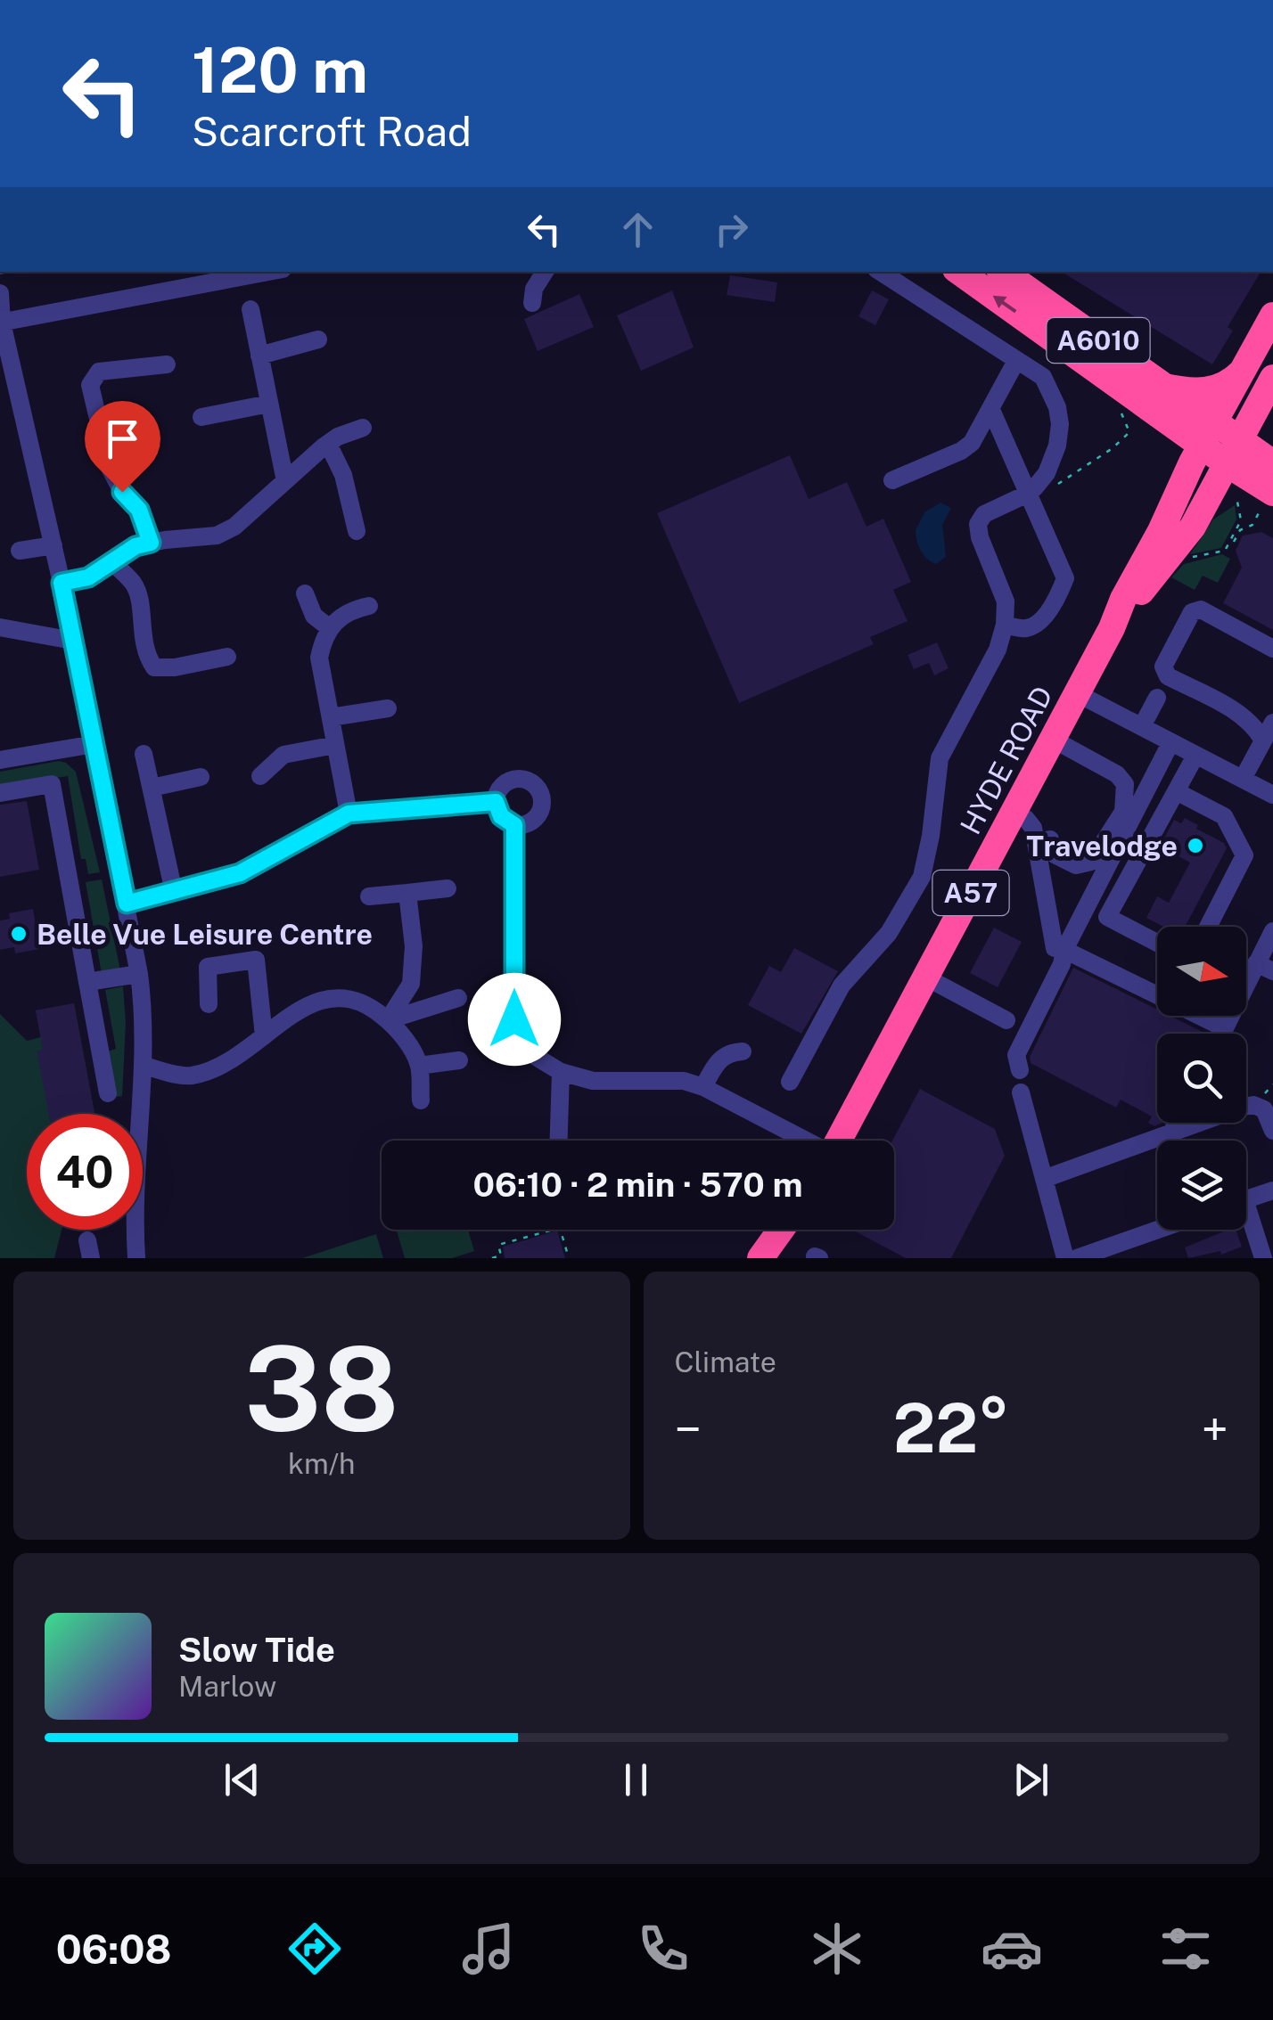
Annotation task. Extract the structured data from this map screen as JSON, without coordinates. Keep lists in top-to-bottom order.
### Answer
{
  "streets": {
    "highway": ["A6010", "HYDE ROAD", "A57"]
  },
  "crossings": [
    ["A6010", "HYDE ROAD"],
    ["A6010", "A57"],
    ["HYDE ROAD", "A57"]
  ],
  "places": ["Travelodge", "Belle Vue Leisure Centre"],
  "north": "right",
  "page": {
    "turn": ["120 m", "Scarcroft Road"],
    "limit": "40",
    "trip": "06:10 · 2 min · 570 m",
    "tile": [
      ["38", "km/h"],
      "Climate"
    ],
    "heat": ["−", "22°", "+"],
    "song": ["Slow Tide", "Marlow"],
    "tabs": "06:08"
  }
}
